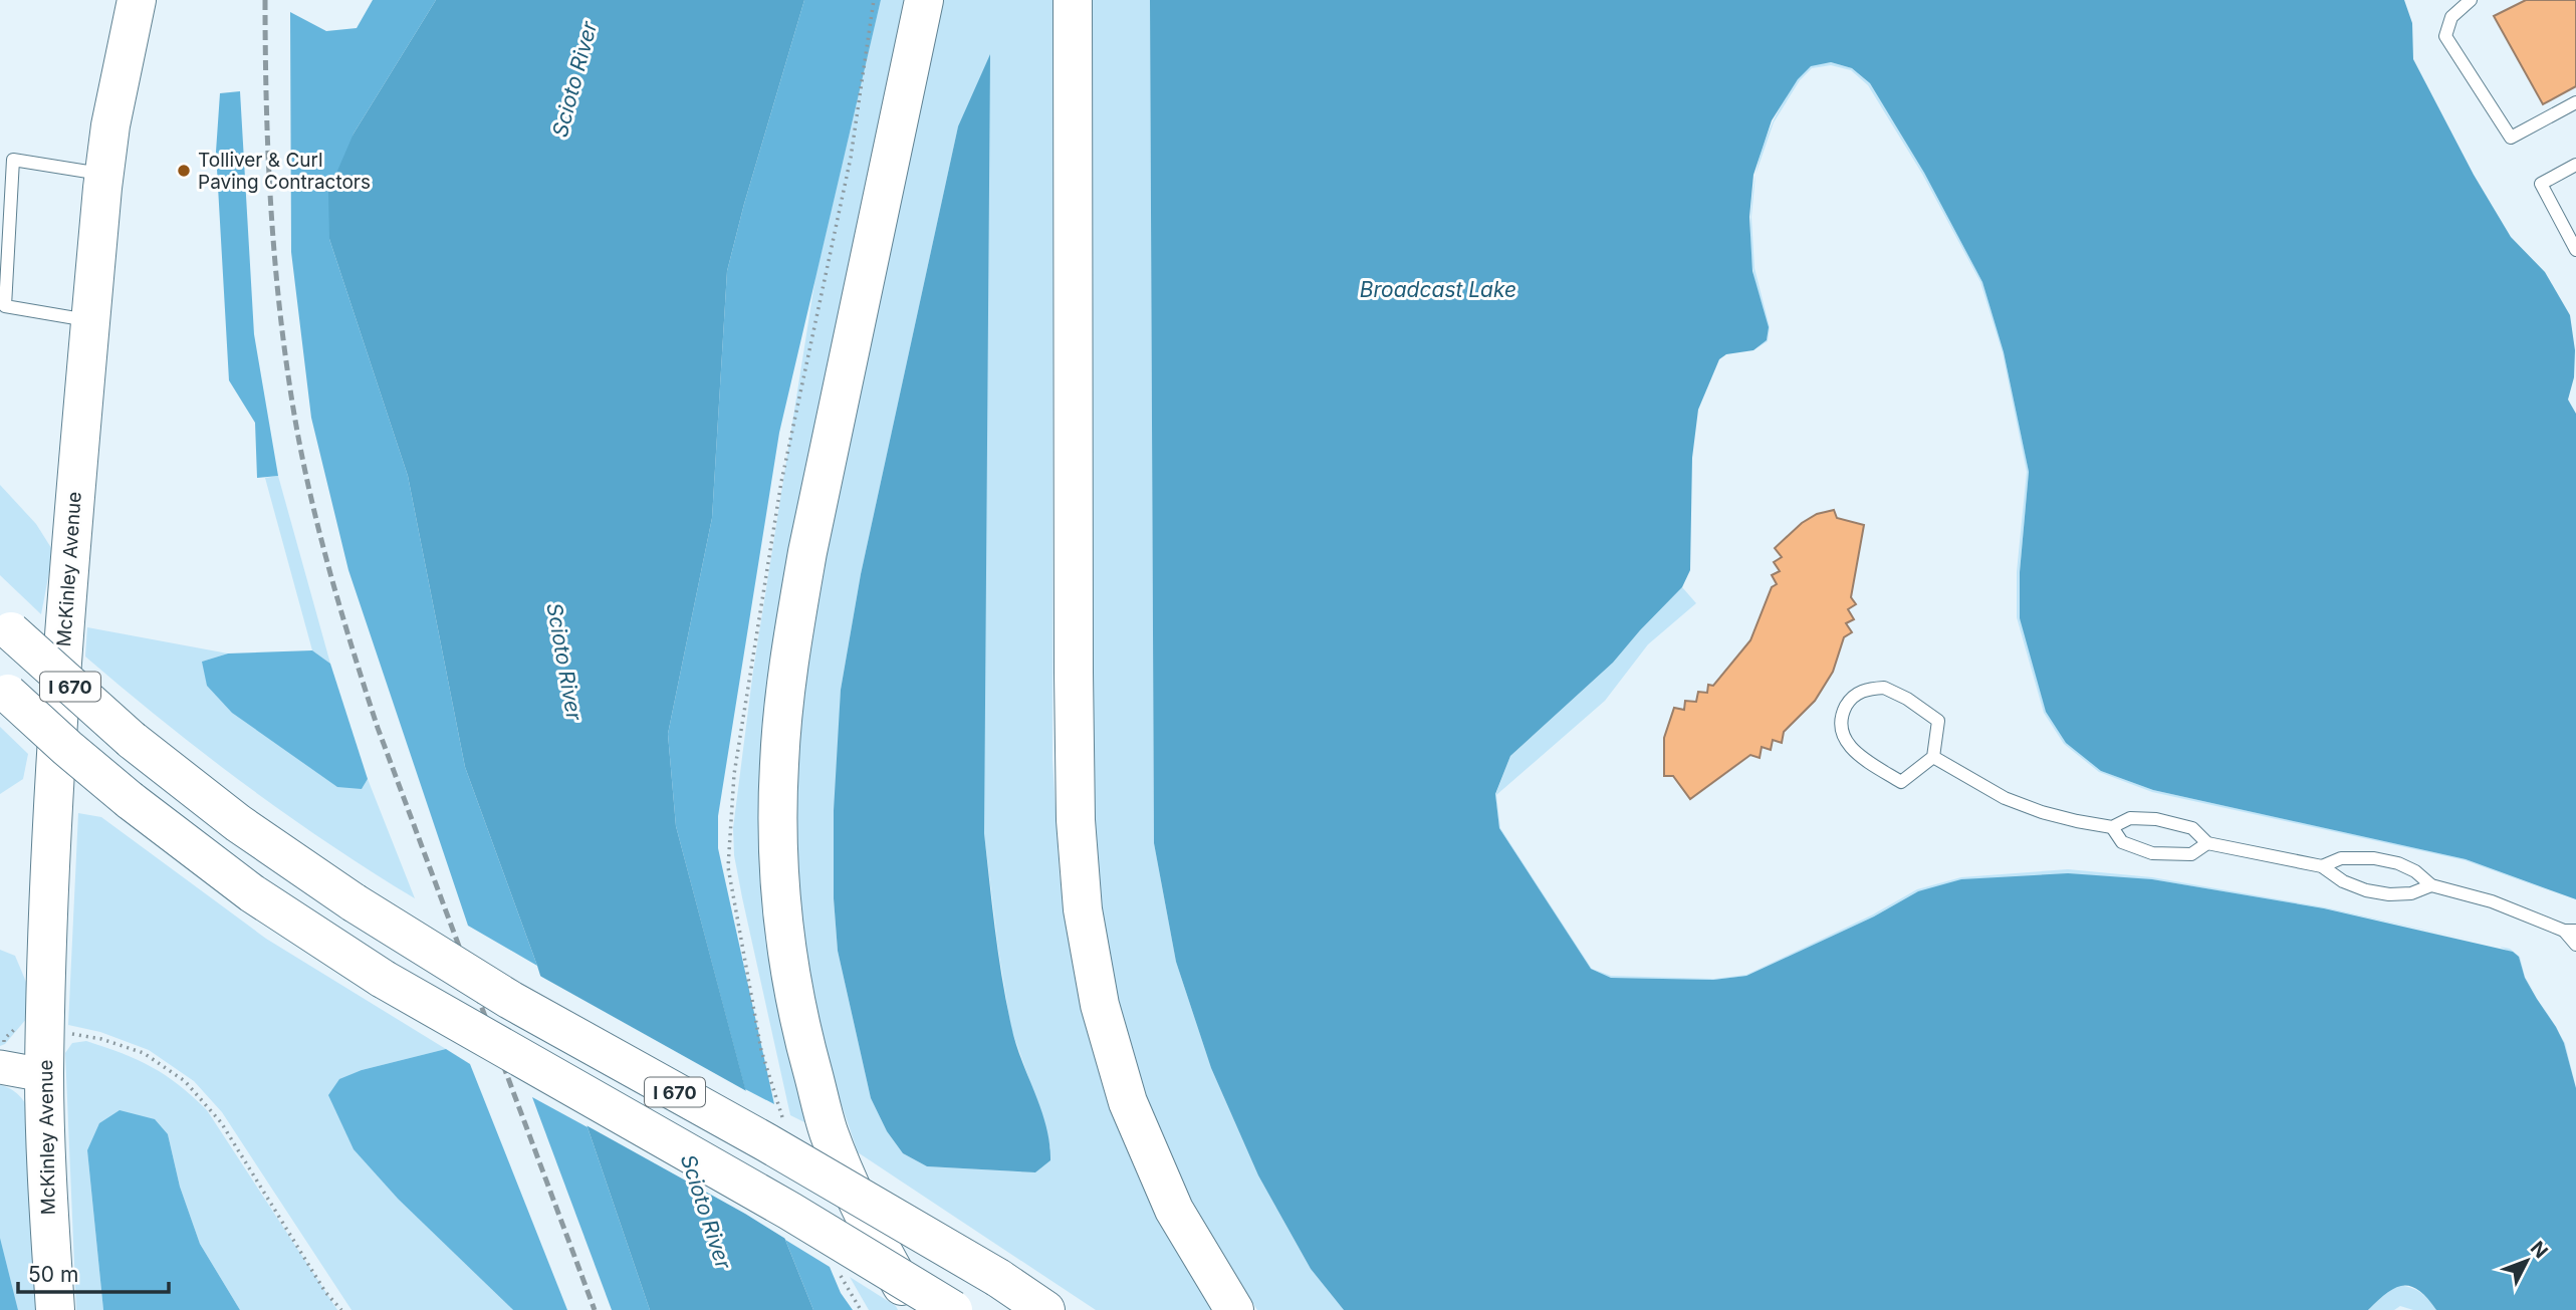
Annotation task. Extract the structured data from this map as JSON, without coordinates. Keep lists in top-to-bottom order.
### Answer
{
  "streets": {
    "main road": ["McKinley Avenue", "I 670"]
  },
  "water": ["Scioto River", "Broadcast Lake"],
  "places": ["Tolliver & Curl Paving Contractors"],
  "scale_bar": "50 m",
  "north": "top right"
}
